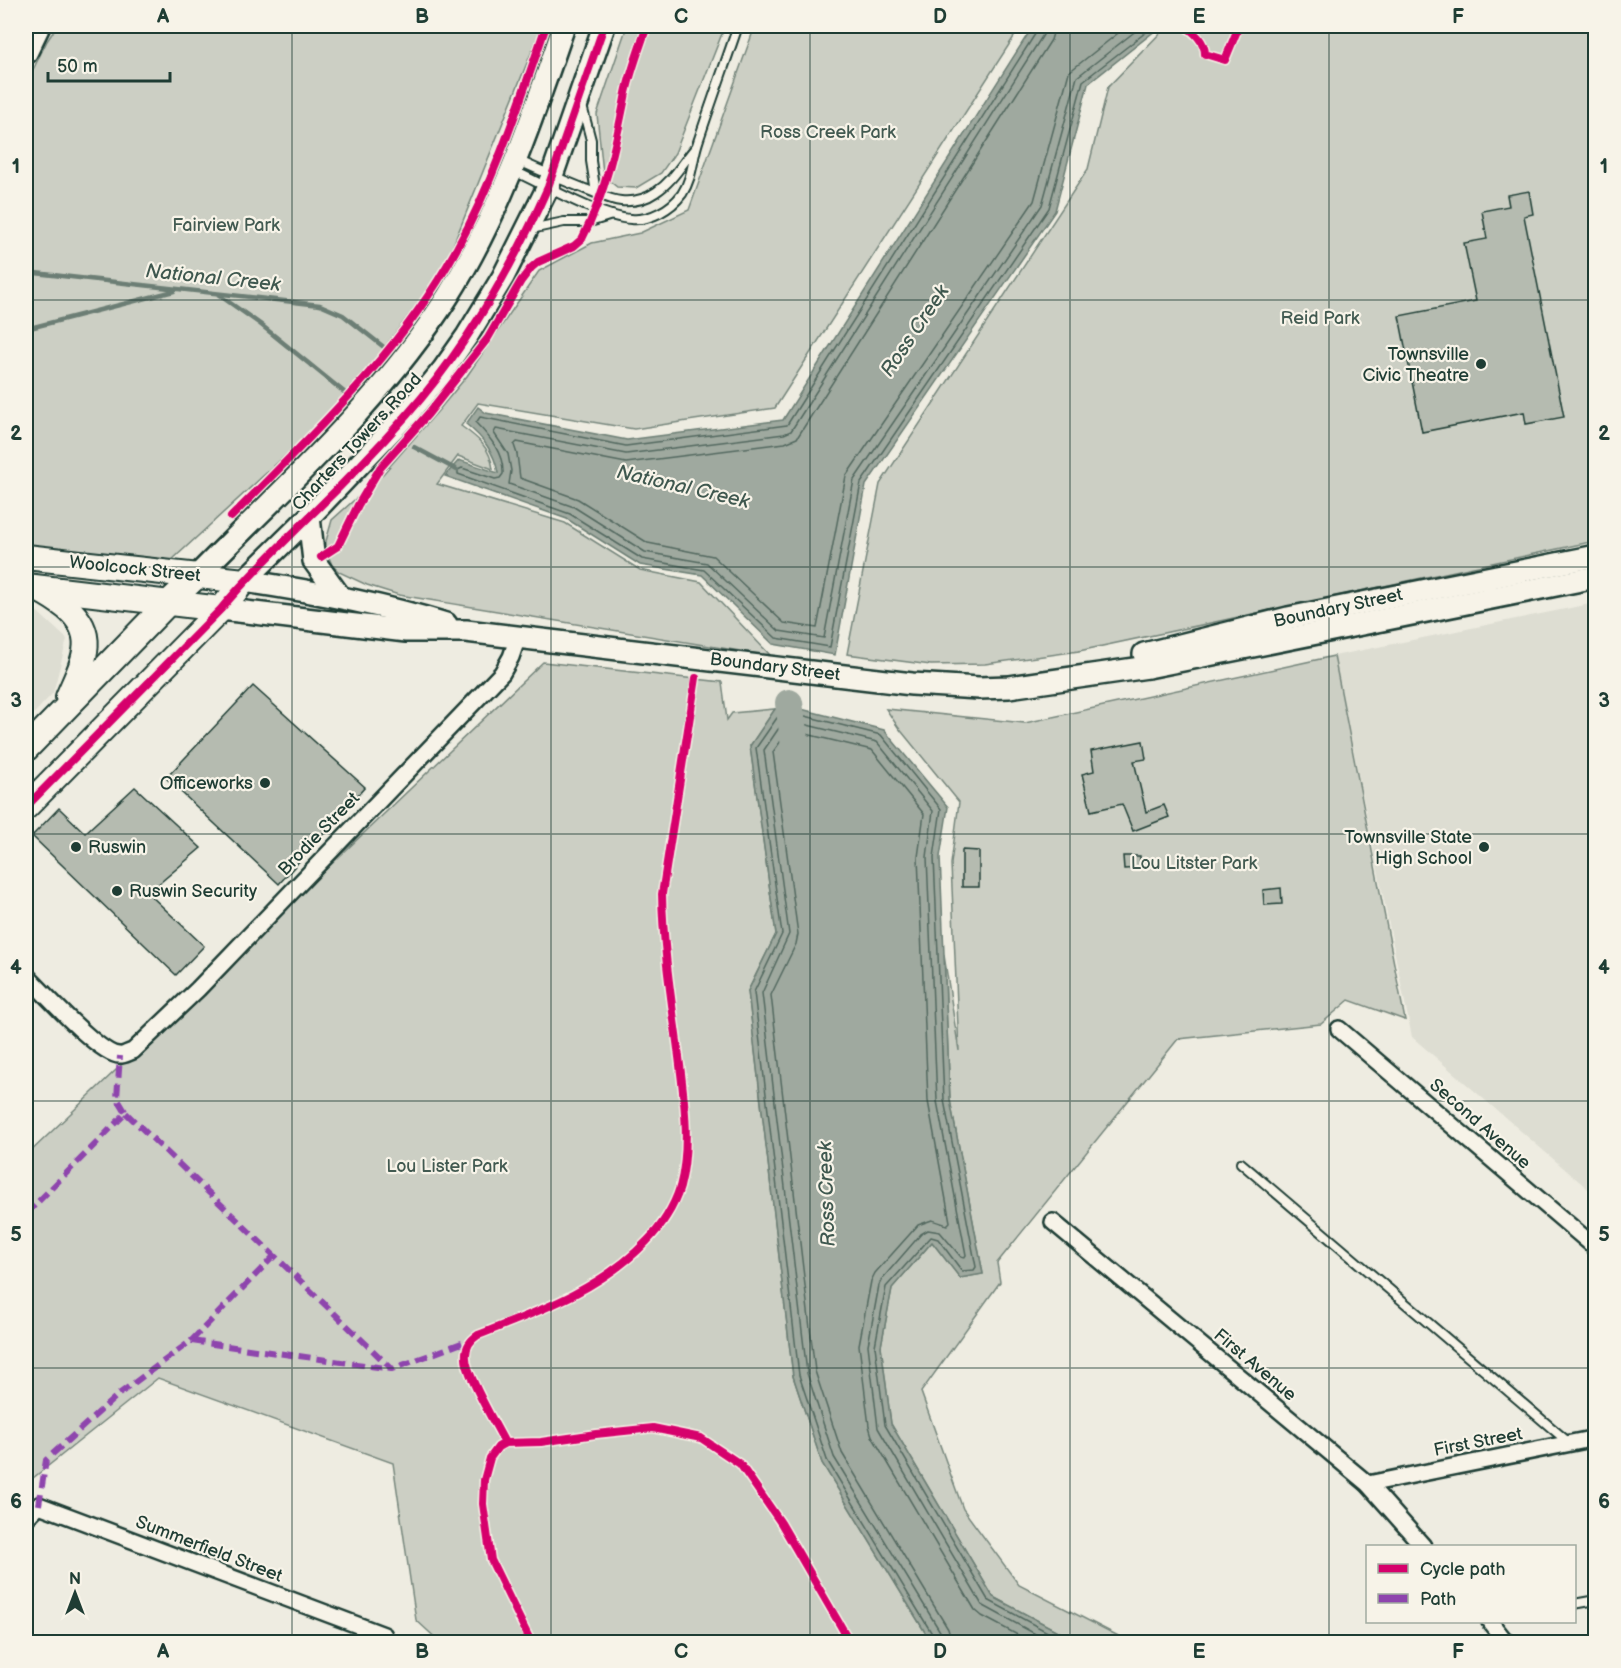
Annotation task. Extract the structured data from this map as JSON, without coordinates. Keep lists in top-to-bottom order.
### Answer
{
  "streets": {
    "main road": ["Charters Towers Road", "Woolcock Street", "Boundary Street"],
    "street": [
      "Brodie Street",
      "Second Avenue",
      "First Avenue",
      "First Street",
      "Summerfield Street"
    ]
  },
  "crossings": [
    ["Charters Towers Road", "Woolcock Street"],
    ["Charters Towers Road", "Boundary Street"],
    ["Woolcock Street", "Boundary Street"],
    ["Boundary Street", "Brodie Street"],
    ["First Avenue", "First Street"]
  ],
  "water": ["National Creek", "Ross Creek"],
  "parks": [
    "Ross Creek Park",
    "Fairview Park",
    "Reid Park",
    "Lou Litster Park",
    "Lou Lister Park"
  ],
  "places": [
    "Townsville Civic Theatre",
    "Officeworks",
    "Ruswin",
    "Townsville State High School",
    "Ruswin Security"
  ],
  "legend": ["Cycle path", "Path"],
  "scale_bar": "50 m",
  "north": "top",
  "grid": {
    "columns": [
      "A",
      "B",
      "C",
      "D",
      "E",
      "F"
    ],
    "rows": [
      "1",
      "2",
      "3",
      "4",
      "5",
      "6"
    ]
  }
}
